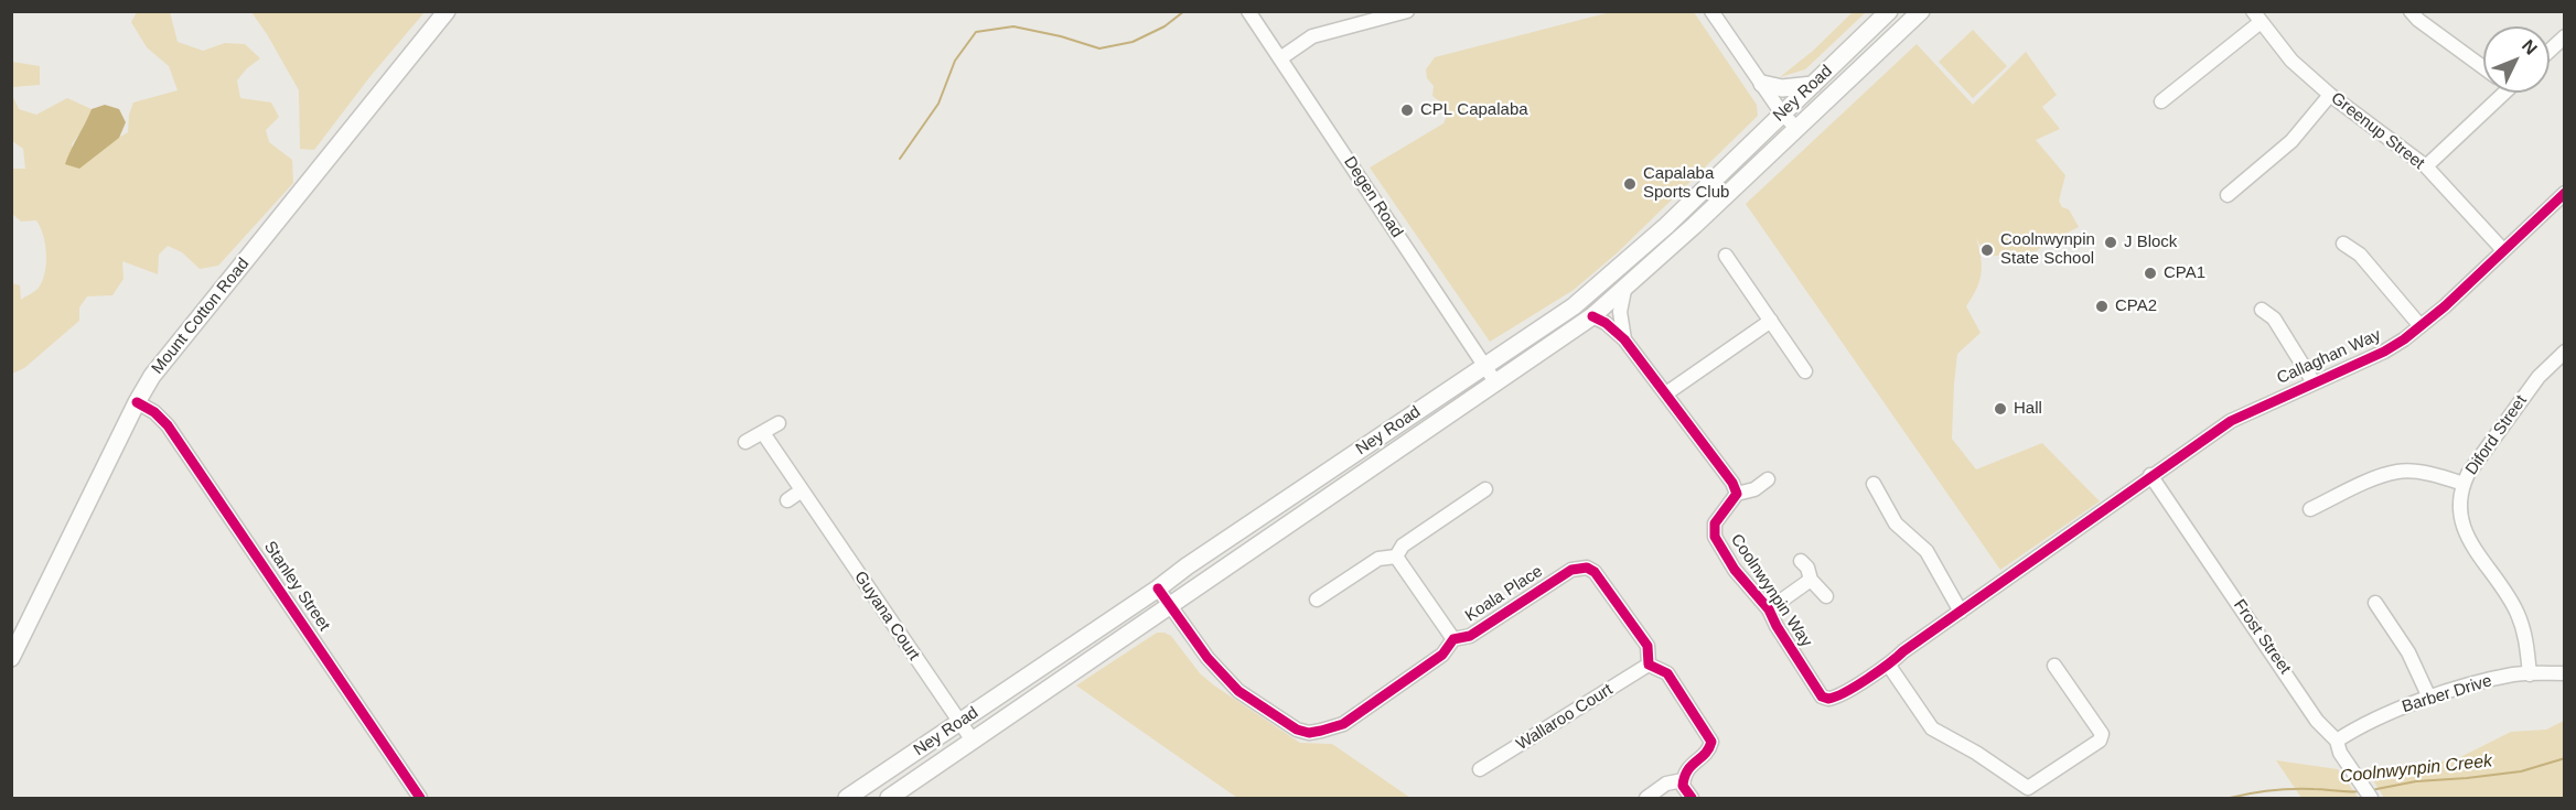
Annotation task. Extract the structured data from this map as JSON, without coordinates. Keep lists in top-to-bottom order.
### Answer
{
  "streets": {
    "main road": ["Ney Road", "Mount Cotton Road"],
    "street": [
      "Greenup Street",
      "Degen Road",
      "Callaghan Way",
      "Diford Street",
      "Stanley Street",
      "Coolnwynpin Way",
      "Koala Place",
      "Guyana Court",
      "Frost Street",
      "Barber Drive",
      "Wallaroo Court"
    ]
  },
  "crossings": [
    ["Ney Road", "Degen Road"],
    ["Ney Road", "Koala Place"],
    ["Ney Road", "Guyana Court"],
    ["Greenup Street", "Callaghan Way"],
    ["Mount Cotton Road", "Stanley Street"],
    ["Callaghan Way", "Coolnwynpin Way"],
    ["Callaghan Way", "Frost Street"],
    ["Diford Street", "Barber Drive"],
    ["Coolnwynpin Way", "Frost Street"],
    ["Koala Place", "Wallaroo Court"],
    ["Frost Street", "Barber Drive"]
  ],
  "water": ["Coolnwynpin Creek"],
  "places": [
    "CPL Capalaba",
    "Capalaba Sports Club",
    "J Block",
    "Coolnwynpin State School",
    "CPA1",
    "CPA2",
    "Hall"
  ],
  "north": "top right"
}
